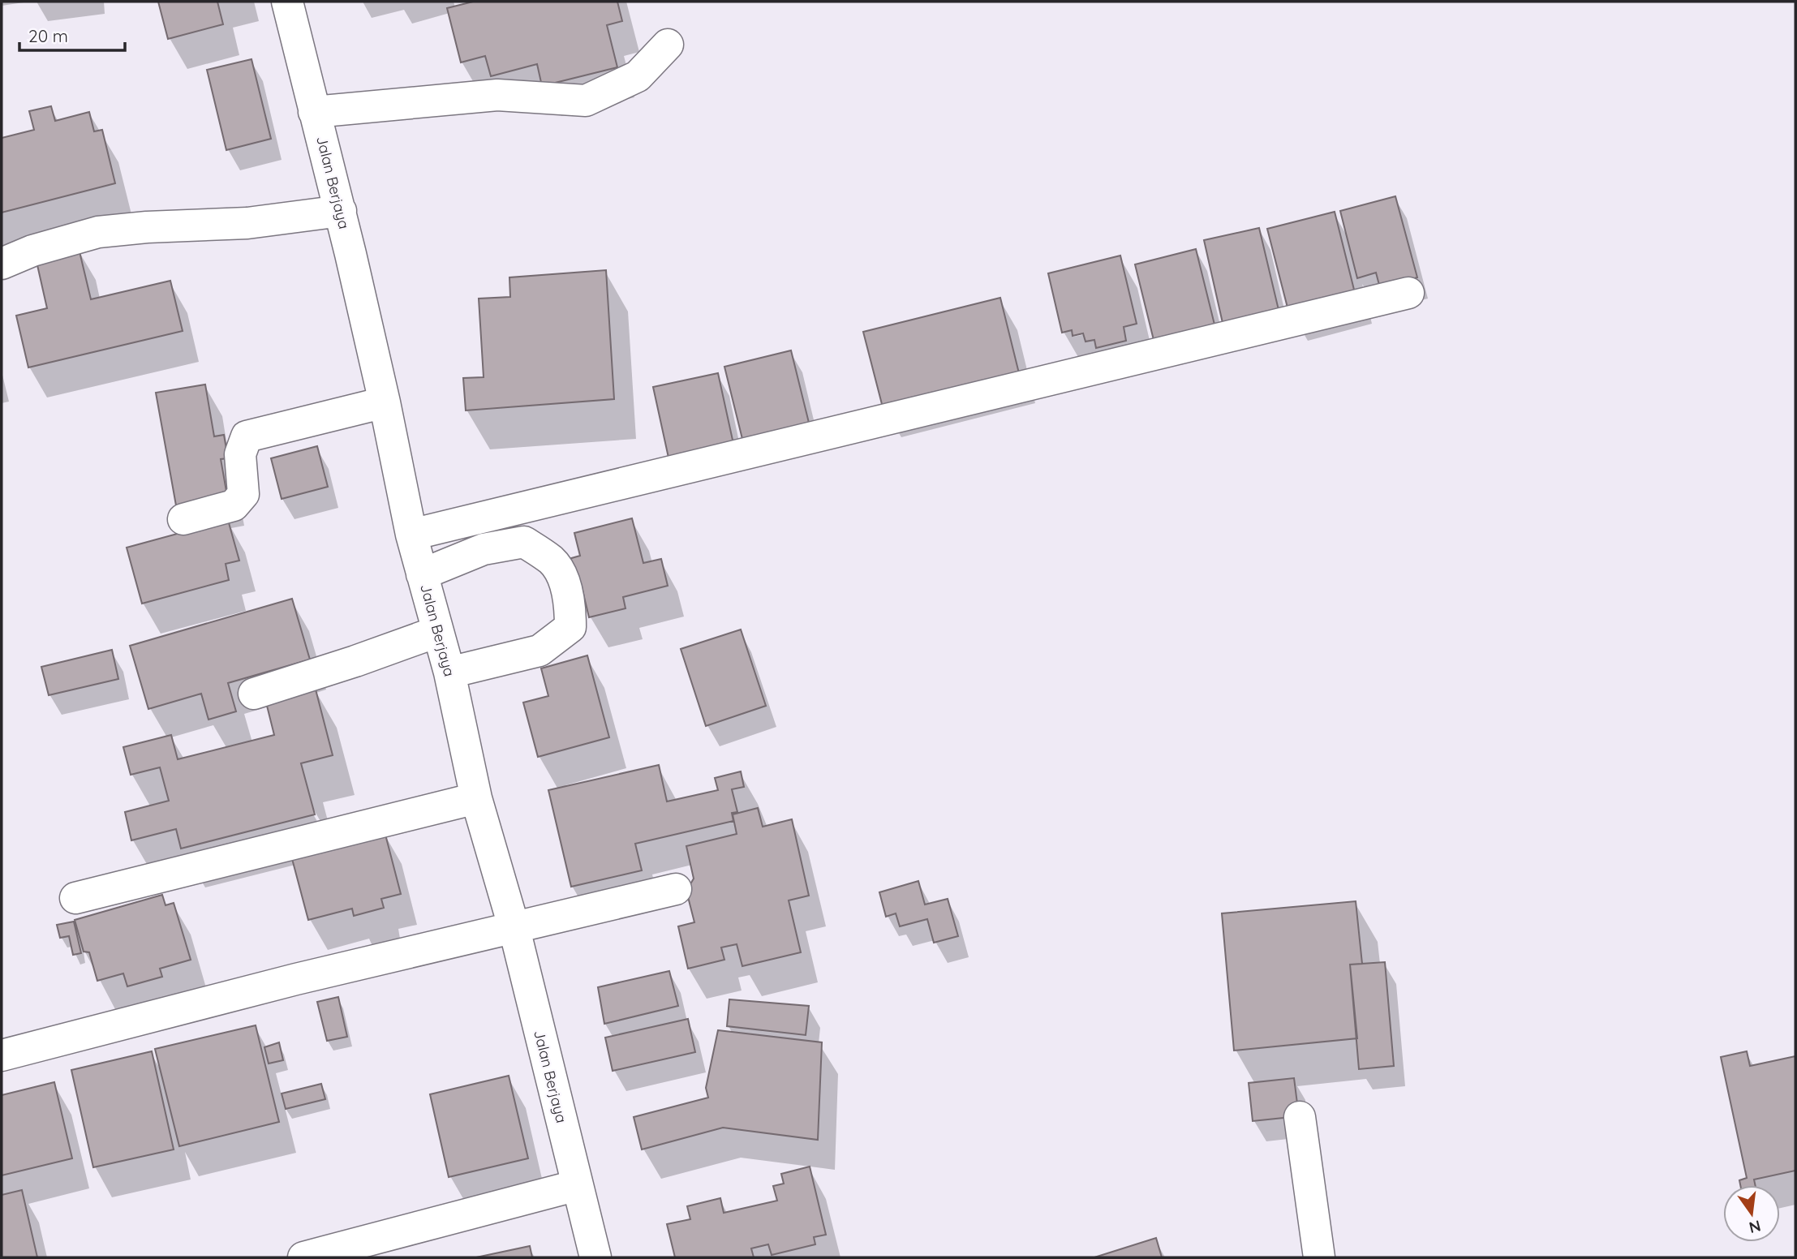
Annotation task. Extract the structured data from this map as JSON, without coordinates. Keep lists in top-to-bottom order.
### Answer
{
  "streets": {
    "street": ["Jalan Berjaya"]
  },
  "scale_bar": "20 m",
  "north": "bottom"
}
